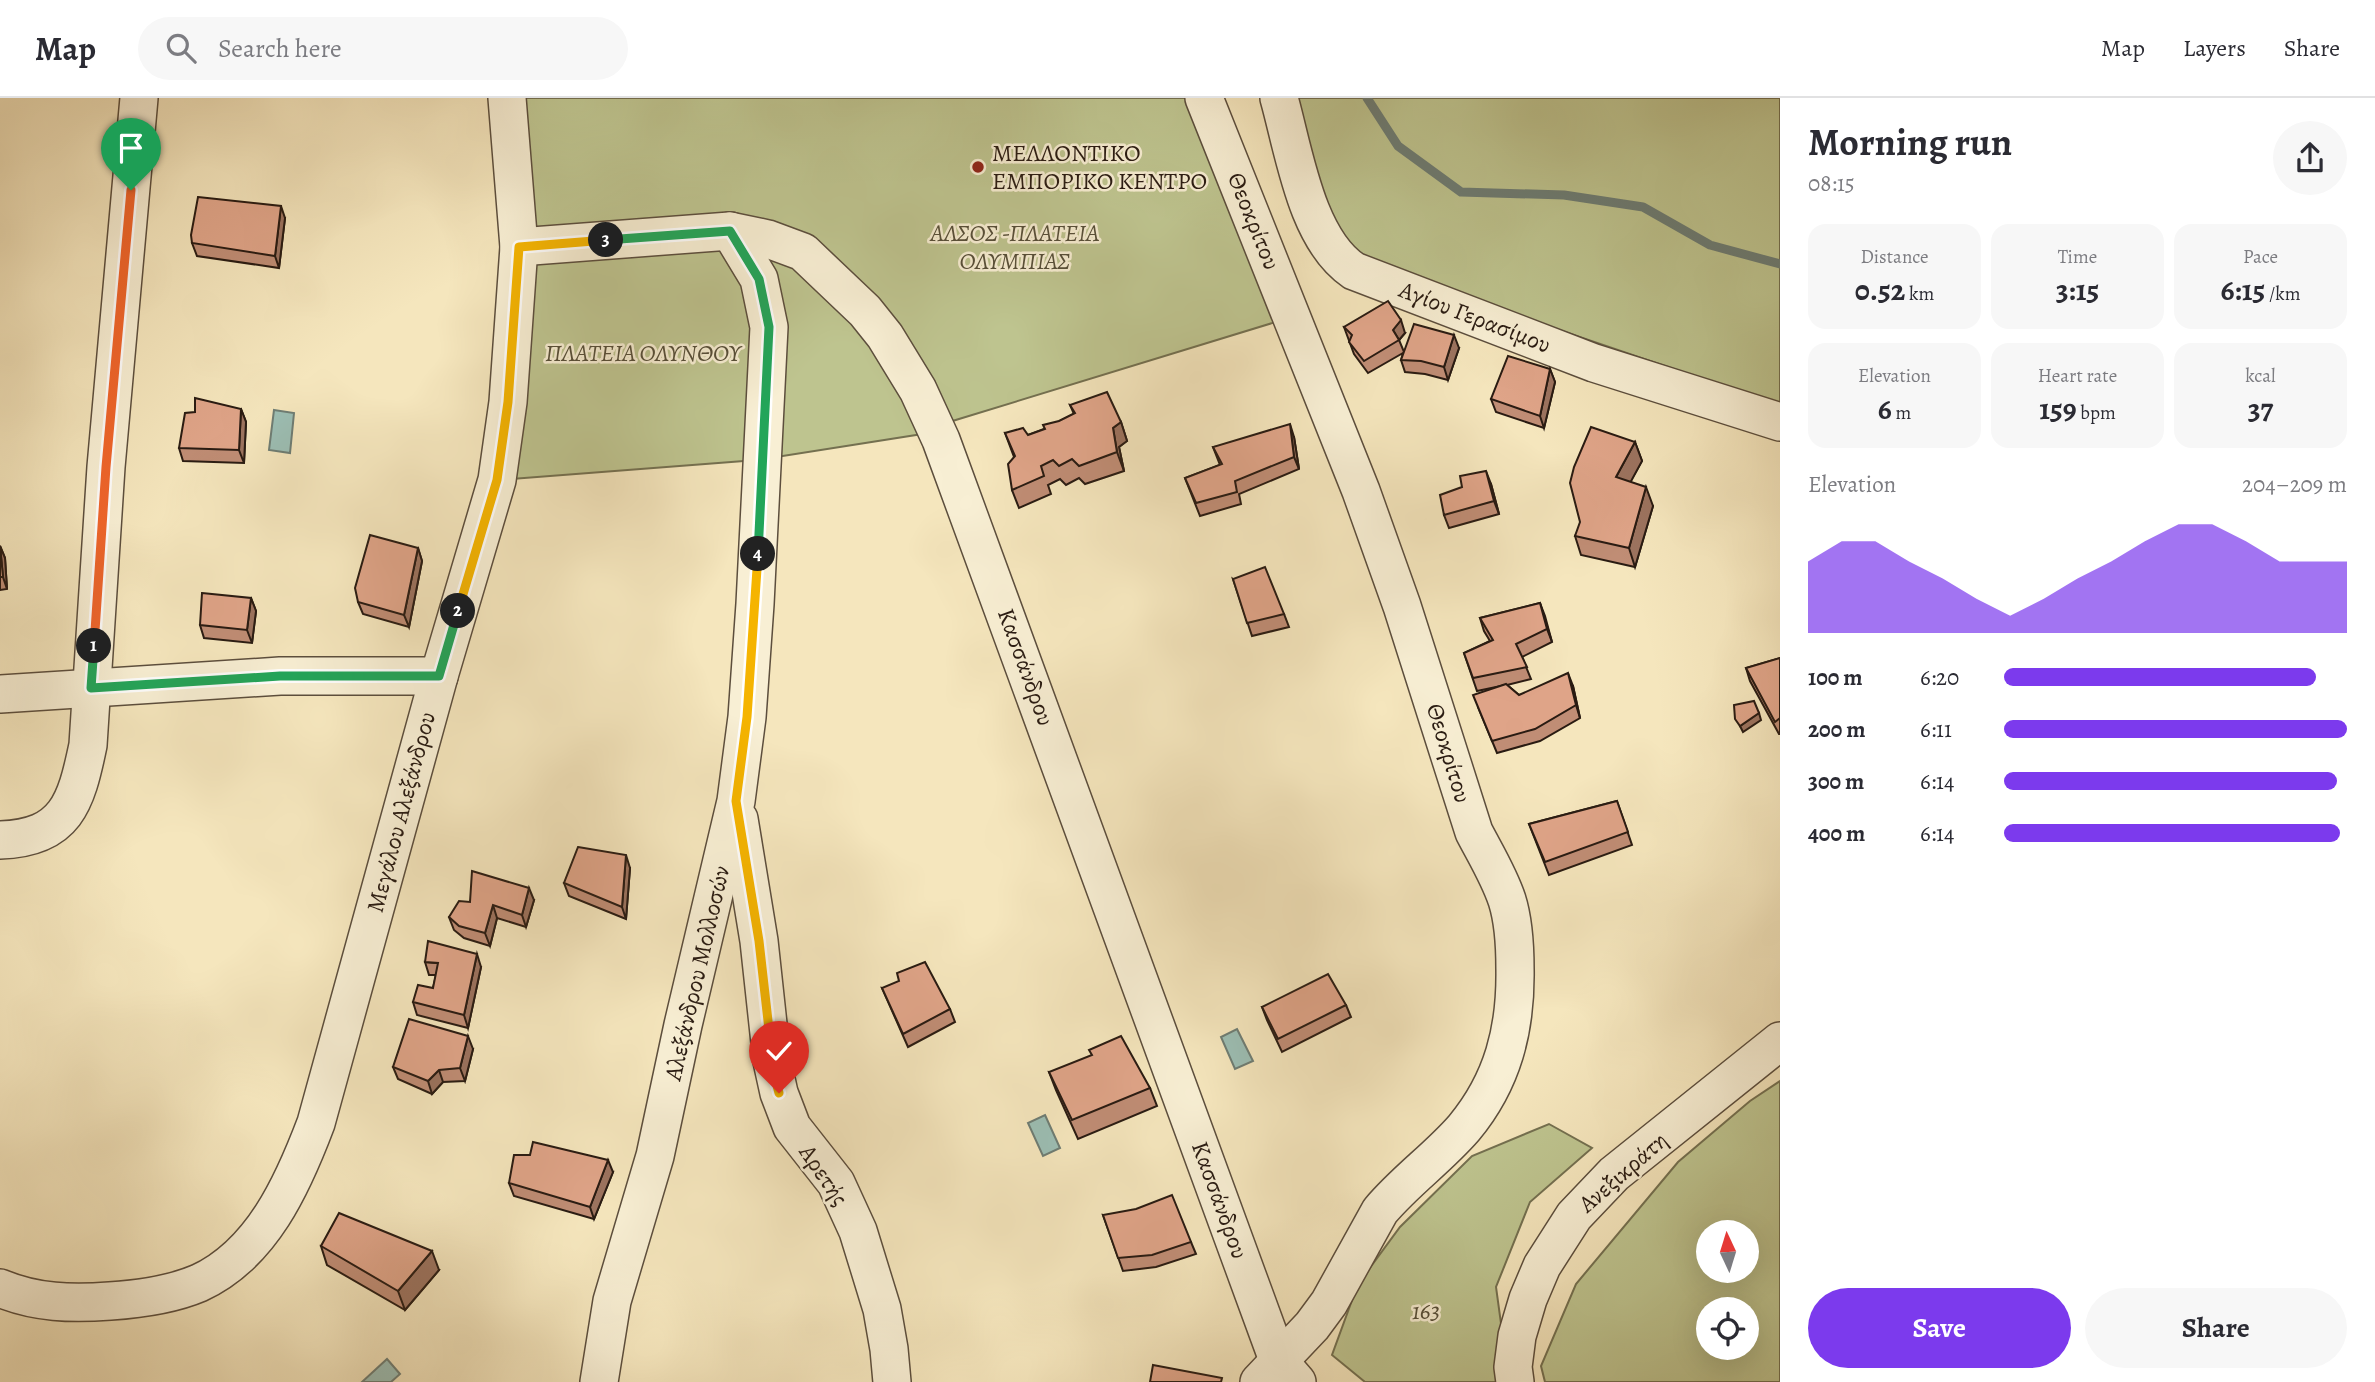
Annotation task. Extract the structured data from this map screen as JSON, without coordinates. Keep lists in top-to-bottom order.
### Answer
{
  "streets": {
    "street": [
      "Θεοκρίτου",
      "Αγίου Γερασίμου",
      "Κασσάνδρου",
      "Μεγάλου Αλεξάνδρου",
      "Αλεξάνδρου Μολλοσών",
      "Ανεξικράτη",
      "Αρετής"
    ]
  },
  "crossings": [
    ["Θεοκρίτου", "Κασσάνδρου"],
    ["Κασσάνδρου", "Μεγάλου Αλεξάνδρου"],
    ["Κασσάνδρου", "Αλεξάνδρου Μολλοσών"],
    ["Αλεξάνδρου Μολλοσών", "Αρετής"]
  ],
  "parks": ["ΑΛΣΟΣ -ΠΛΑΤΕΙΑ ΟΛΥΜΠΙΑΣ", "ΠΛΑΤΕΙΑ ΟΛΥΝΘΟΥ", "163"],
  "places": ["ΜΕΛΛΟΝΤΙΚΟ ΕΜΠΟΡΙΚΟ ΚΕΝΤΡΟ"],
  "north": "top",
  "page": {
    "header": "Map",
    "search": "Search here",
    "nav": ["Map", "Layers", "Share"],
    "heading": ["Morning run", "08:15"],
    "stats": [
      ["Distance", "0.52 km"],
      ["Time", "3:15"],
      ["Pace", "6:15 /km"],
      ["Elevation", "6 m"],
      ["Heart rate", "159 bpm"],
      ["kcal", "37"]
    ],
    "pins": [
      "3",
      "4",
      "2",
      "1"
    ],
    "chart": ["Elevation", "204–209 m"],
    "list": [
      {
        "name": "100 m",
        "note": "6:20"
      },
      {
        "name": "200 m",
        "note": "6:11"
      },
      {
        "name": "300 m",
        "note": "6:14"
      },
      {
        "name": "400 m",
        "note": "6:14"
      }
    ],
    "buttons": ["Save", "Share"]
  }
}
